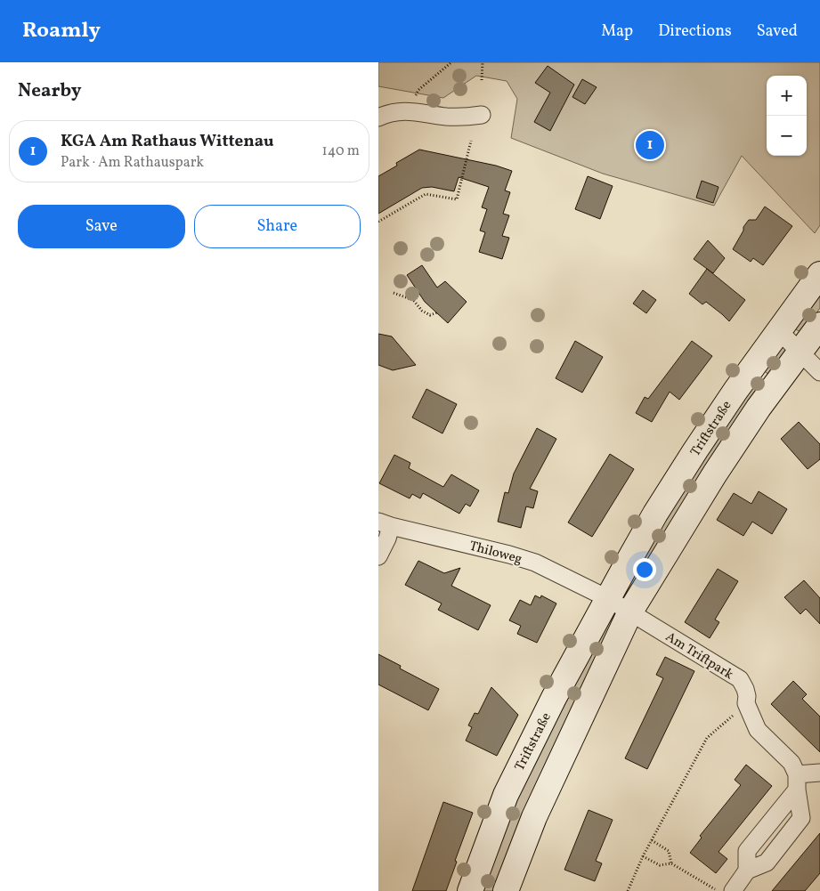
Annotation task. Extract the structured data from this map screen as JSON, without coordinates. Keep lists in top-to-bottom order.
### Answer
{
  "streets": {
    "main road": ["Triftstraße"],
    "street": ["Thiloweg", "Am Triftpark"]
  },
  "crossings": [
    ["Triftstraße", "Thiloweg"]
  ],
  "page": {
    "header": "Roamly",
    "nav": ["Map", "Directions", "Saved"],
    "heading": "Nearby",
    "map_buttons": ["+", "−"],
    "list": [
      {
        "mark": "1",
        "name": "KGA Am Rathaus Wittenau",
        "note": "Park · Am Rathauspark",
        "value": "140 m"
      }
    ],
    "pins": "1",
    "buttons": ["Save", "Share"]
  }
}
